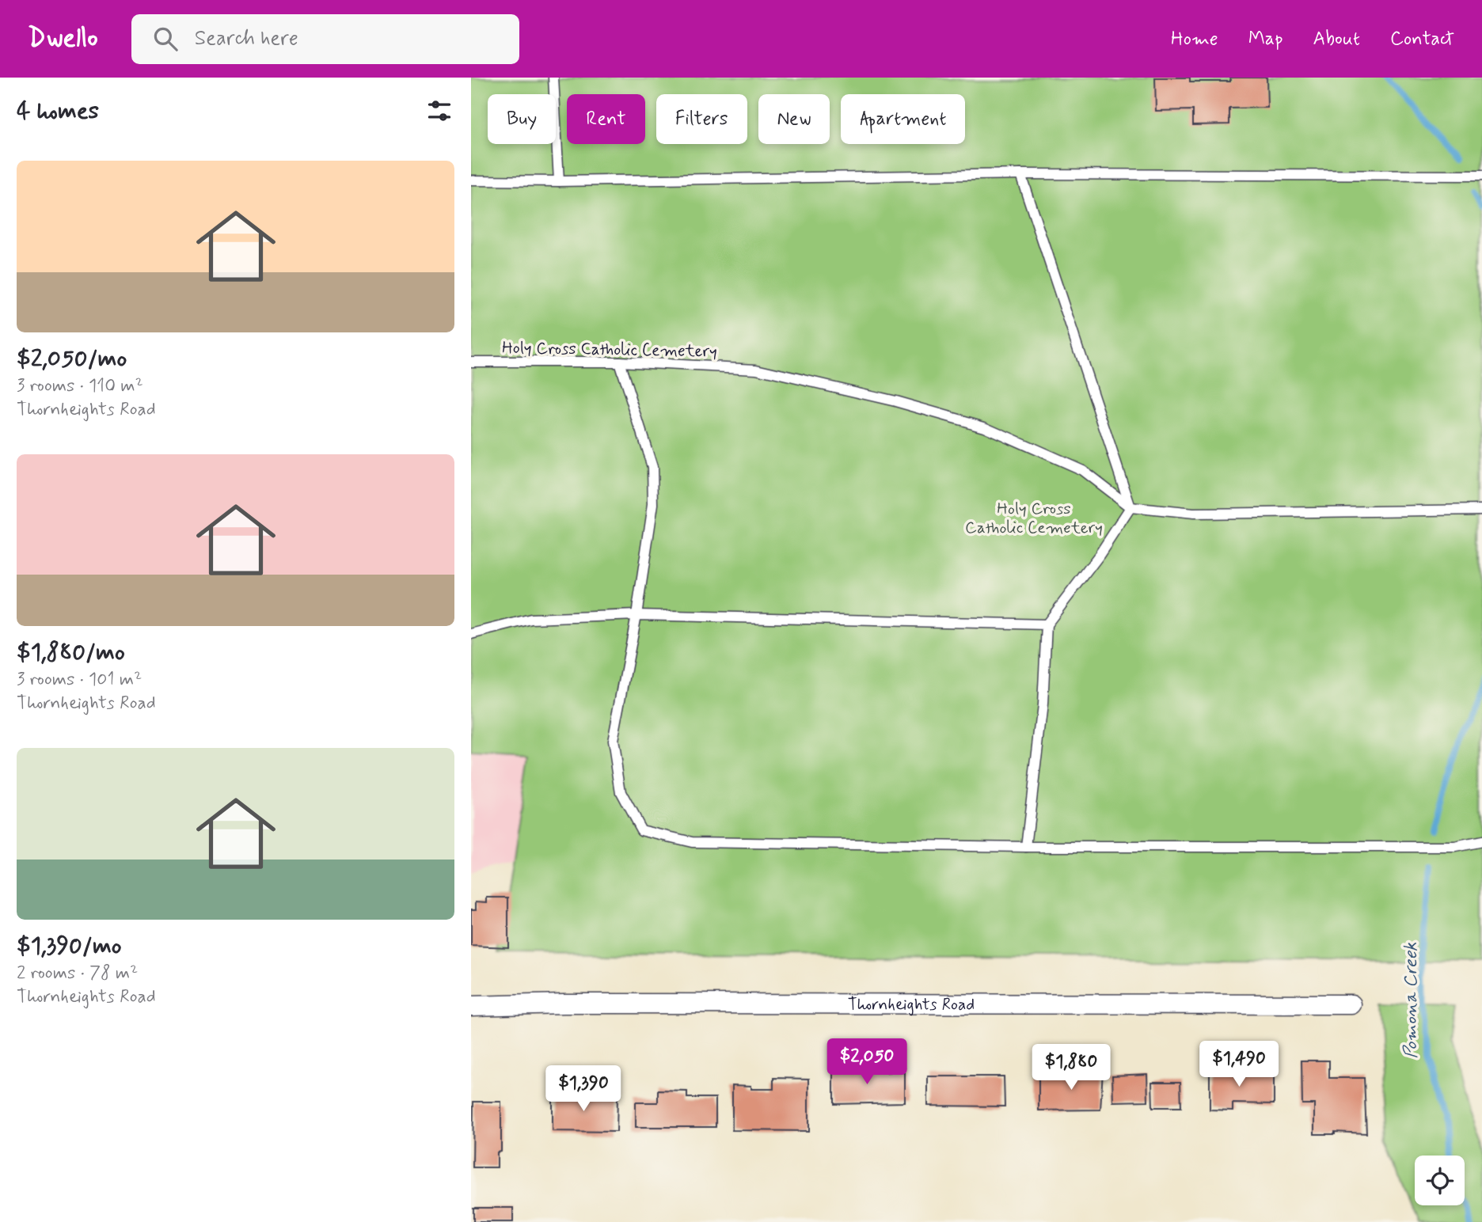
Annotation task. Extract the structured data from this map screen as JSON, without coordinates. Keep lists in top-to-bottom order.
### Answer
{
  "streets": {
    "street": ["Thornheights Road"],
    "lane": ["Holy Cross Catholic Cemetery"]
  },
  "water": ["Pomona Creek"],
  "parks": ["Holy Cross Catholic Cemetery"],
  "page": {
    "header": "Dwello",
    "search": "Search here",
    "nav": [
      "Home",
      "Map",
      "About",
      "Contact"
    ],
    "heading": "4 homes",
    "chip": [
      "Buy",
      "Rent",
      "Filters",
      "New",
      "Apartment"
    ],
    "list": [
      {
        "name": "$2,050/mo",
        "note": "3 rooms · 110 m² · Thornheights Road"
      },
      {
        "name": "$1,880/mo",
        "note": "3 rooms · 101 m² · Thornheights Road"
      },
      {
        "name": "$1,390/mo",
        "note": "2 rooms · 78 m² · Thornheights Road"
      }
    ],
    "price": [
      "$2,050",
      "$1,490",
      "$1,880",
      "$1,390"
    ]
  }
}
